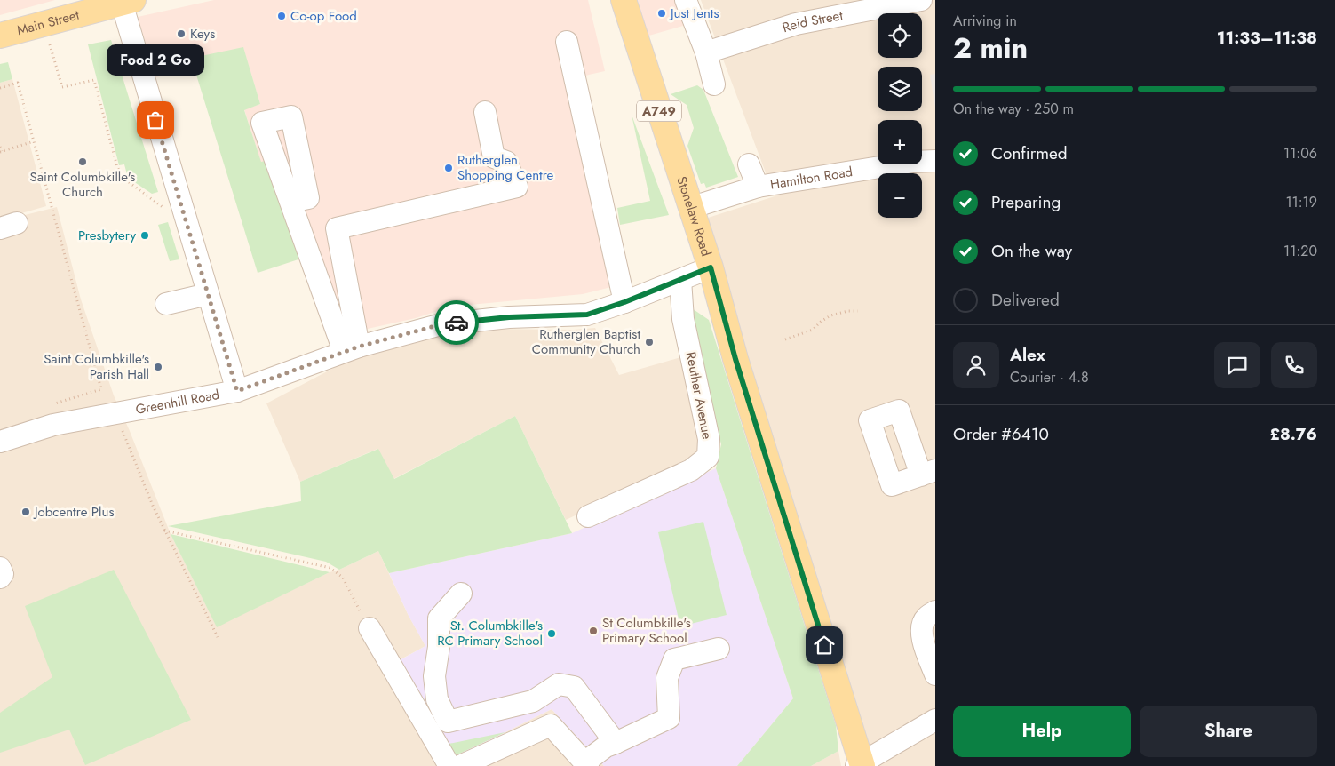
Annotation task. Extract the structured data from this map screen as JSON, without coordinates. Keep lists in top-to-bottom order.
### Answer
{
  "streets": {
    "main road": ["Main Street", "A749", "Stonelaw Road"],
    "street": [
      "Reid Street",
      "Hamilton Road",
      "Reuther Avenue",
      "Greenhill Road"
    ]
  },
  "crossings": [
    ["Hamilton Road", "Stonelaw Road"],
    ["Stonelaw Road", "Greenhill Road"],
    ["Reuther Avenue", "Greenhill Road"]
  ],
  "places": [
    "Just Jents",
    "Co-op Food",
    "Keys",
    "Food 2 Go",
    "Saint Columbkille's Church",
    "Rutherglen Shopping Centre",
    "Presbytery",
    "Rutherglen Baptist Community Church",
    "Saint Columbkille's Parish Hall",
    "Jobcentre Plus",
    "St Columbkille's Primary School",
    "St. Columbkille's RC Primary School"
  ],
  "page": {
    "heading": ["2 min", "Arriving in", "11:33–11:38"],
    "panel": [
      "Alex",
      "Courier · 4.8",
      "Order #6410",
      "£8.76"
    ],
    "map_buttons": ["+", "−"],
    "bubble": "Food 2 Go",
    "bar": "On the way · 250 m",
    "list": [
      ["Confirmed", "11:06"],
      ["Preparing", "11:19"],
      ["On the way", "11:20"],
      "Delivered"
    ],
    "buttons": ["Help", "Share"]
  }
}
